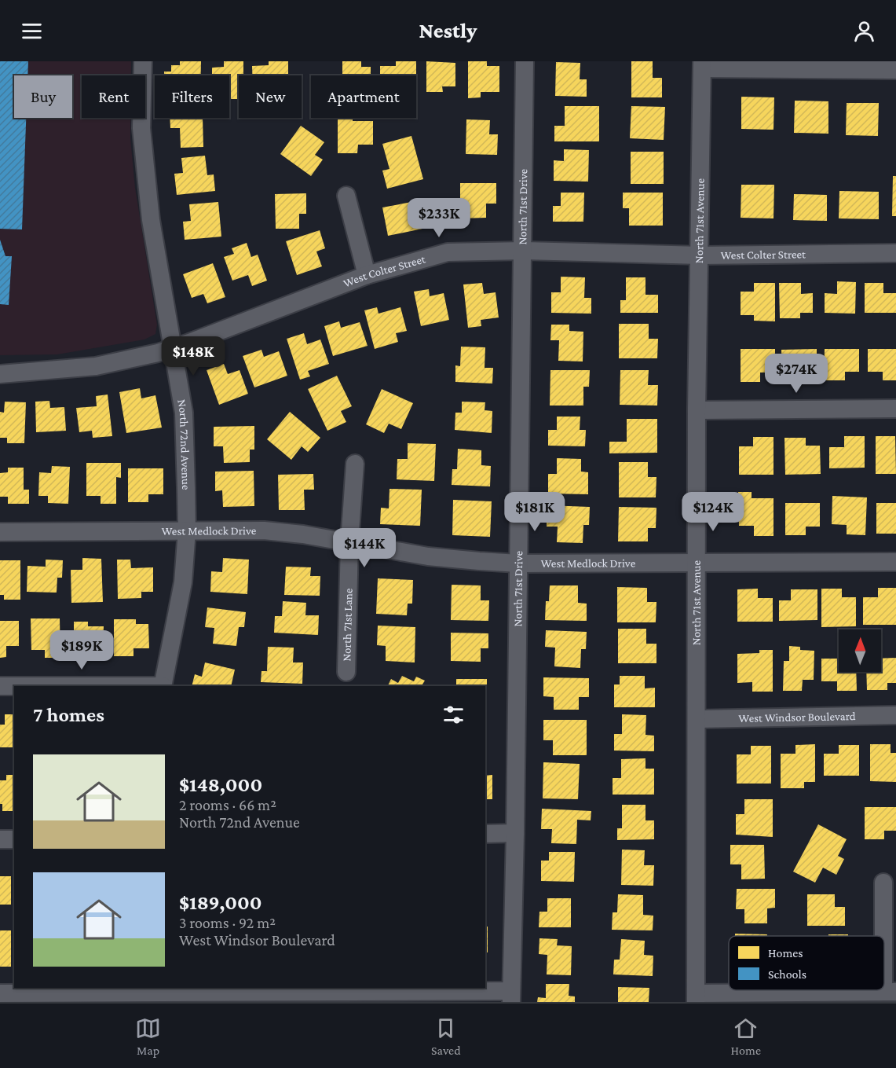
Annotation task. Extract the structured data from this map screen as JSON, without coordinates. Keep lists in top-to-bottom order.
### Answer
{
  "streets": {
    "street": [
      "North 71st Drive",
      "North 71st Avenue",
      "West Colter Street",
      "North 72nd Avenue",
      "West Medlock Drive",
      "North 71st Lane",
      "West Windsor Boulevard"
    ]
  },
  "crossings": [
    ["North 71st Drive", "West Colter Street"],
    ["North 71st Drive", "West Medlock Drive"],
    ["North 71st Avenue", "West Colter Street"],
    ["North 71st Avenue", "West Medlock Drive"],
    ["North 71st Avenue", "West Windsor Boulevard"],
    ["West Colter Street", "North 72nd Avenue"],
    ["North 72nd Avenue", "West Medlock Drive"],
    ["West Medlock Drive", "North 71st Lane"]
  ],
  "legend": ["Homes", "Schools"],
  "north": "top",
  "page": {
    "header": "Nestly",
    "chip": [
      "Buy",
      "Rent",
      "Filters",
      "New",
      "Apartment"
    ],
    "price": [
      "$233K",
      "$148K",
      "$274K",
      "$181K",
      "$124K",
      "$144K",
      "$189K"
    ],
    "heading": "7 homes",
    "list": [
      {
        "name": "$148,000",
        "note": "2 rooms · 66 m² · North 72nd Avenue"
      },
      {
        "name": "$189,000",
        "note": "3 rooms · 92 m² · West Windsor Boulevard"
      }
    ],
    "tabs": ["Map", "Saved", "Home"]
  }
}
